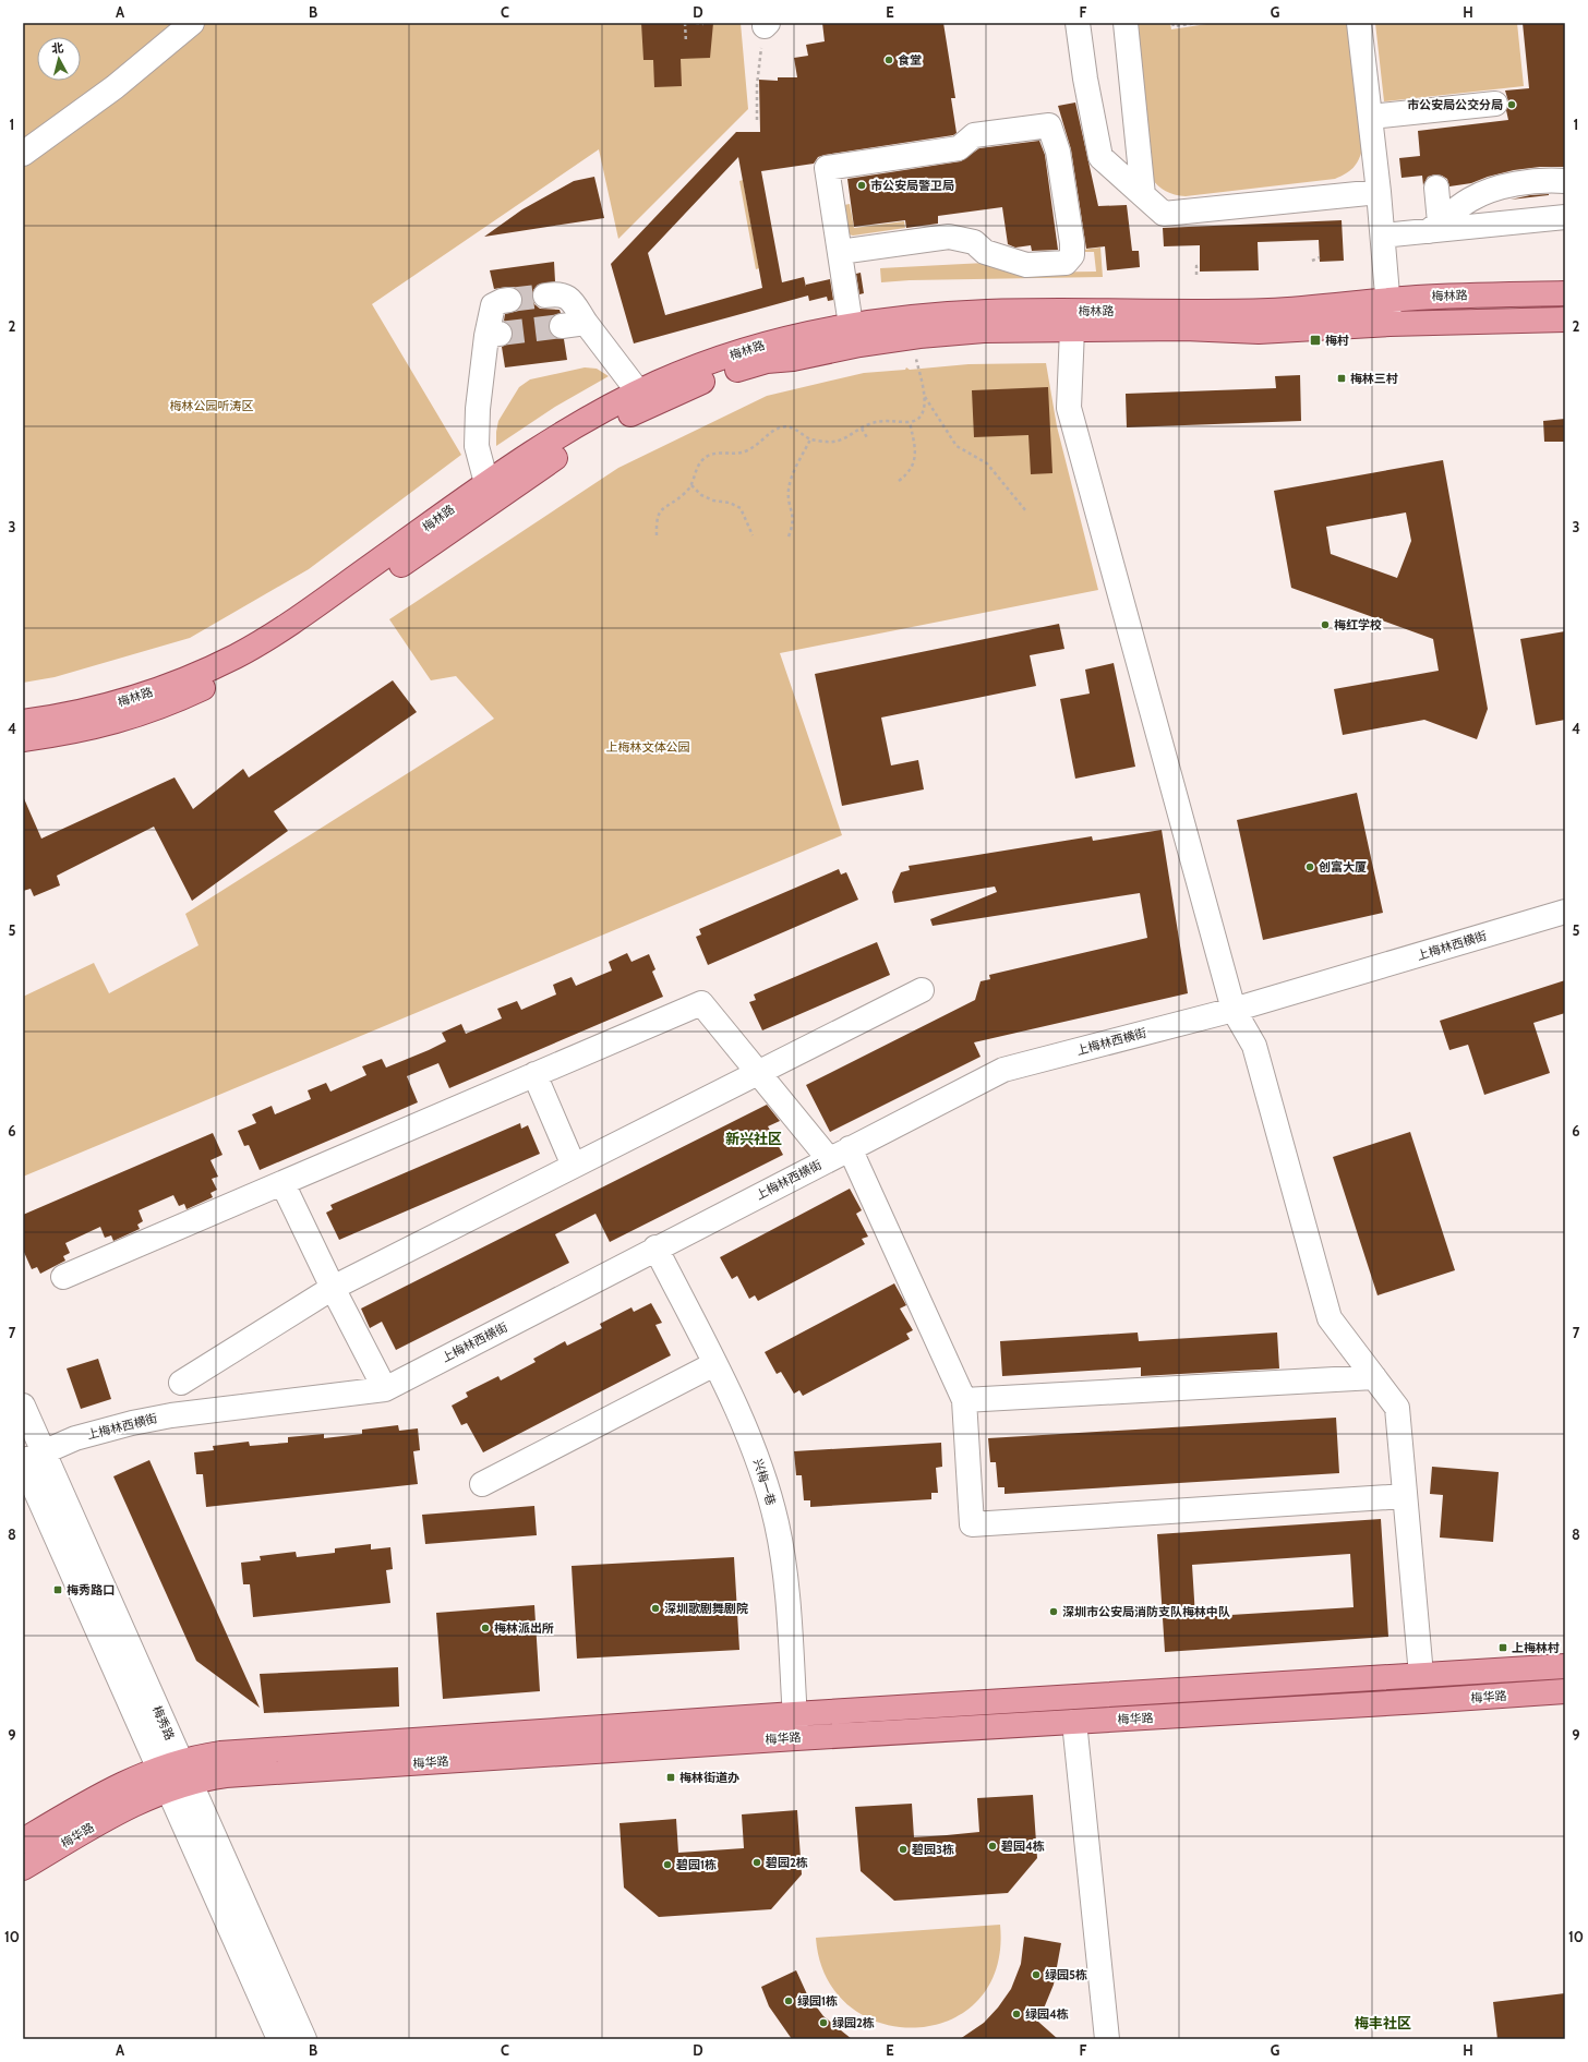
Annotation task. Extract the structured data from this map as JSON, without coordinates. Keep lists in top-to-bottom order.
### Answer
{
  "streets": {
    "main road": ["梅林路", "梅华路"],
    "street": ["上梅林西横街", "兴梅一巷", "梅秀路"]
  },
  "crossings": [
    ["上梅林西横街", "兴梅一巷"],
    ["上梅林西横街", "梅秀路"],
    ["兴梅一巷", "梅华路"],
    ["梅华路", "梅秀路"]
  ],
  "districts": ["新兴社区", "梅丰社区"],
  "parks": ["梅林公园听涛区", "上梅林文体公园"],
  "places": {
    "other": [
      "食堂",
      "市公安局公交分局",
      "市公安局警卫局",
      "梅红学校",
      "创富大厦",
      "深圳歌剧舞剧院",
      "深圳市公安局消防支队梅林中队",
      "梅林派出所",
      "碧园4栋",
      "碧园3栋",
      "碧园2栋",
      "碧园1栋",
      "绿园5栋",
      "绿园1栋",
      "绿园4栋",
      "绿园2栋"
    ],
    "transit": [
      "梅村",
      "梅林三村",
      "梅秀路口",
      "上梅林村",
      "梅林街道办"
    ]
  },
  "north": "top",
  "grid": {
    "columns": [
      "A",
      "B",
      "C",
      "D",
      "E",
      "F",
      "G",
      "H"
    ],
    "rows": [
      "1",
      "2",
      "3",
      "4",
      "5",
      "6",
      "7",
      "8",
      "9",
      "10"
    ]
  }
}
